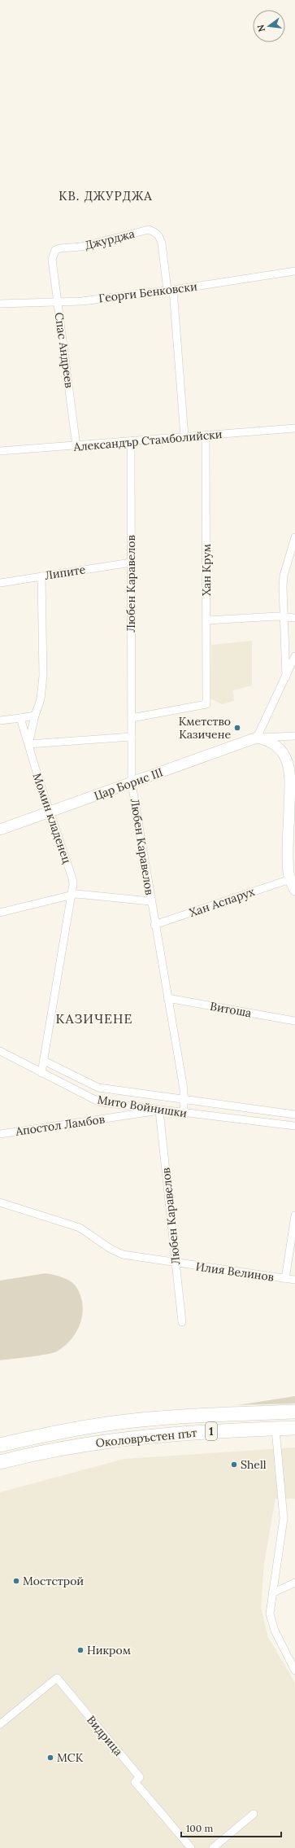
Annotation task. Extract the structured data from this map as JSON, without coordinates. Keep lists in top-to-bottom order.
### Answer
{
  "streets": {
    "highway": ["1", "Околовръстен път"],
    "street": [
      "Джурджа",
      "Георги Бенковски",
      "Спас Андреев",
      "Александър Стамболийски",
      "Хан Крум",
      "Липите",
      "Любен Каравелов",
      "Цар Борис III",
      "Момин кладенец",
      "Хан Аспарух",
      "Витоша",
      "Мито Войнишки",
      "Апостол Ламбов",
      "Илия Велинов",
      "Видрица"
    ]
  },
  "crossings": [
    ["Джурджа", "Георги Бенковски"],
    ["Джурджа", "Спас Андреев"],
    ["Георги Бенковски", "Спас Андреев"],
    ["Спас Андреев", "Александър Стамболийски"],
    ["Александър Стамболийски", "Хан Крум"],
    ["Александър Стамболийски", "Любен Каравелов"],
    ["Хан Крум", "Любен Каравелов"],
    ["Липите", "Любен Каравелов"],
    ["Любен Каравелов", "Цар Борис III"],
    ["Любен Каравелов", "Хан Аспарух"],
    ["Любен Каравелов", "Витоша"],
    ["Любен Каравелов", "Мито Войнишки"],
    ["Любен Каравелов", "Апостол Ламбов"],
    ["Любен Каравелов", "Илия Велинов"],
    ["Цар Борис III", "Момин кладенец"],
    ["Момин кладенец", "Мито Войнишки"],
    ["Мито Войнишки", "Апостол Ламбов"]
  ],
  "districts": ["КВ. ДЖУРДЖА", "КАЗИЧЕНЕ"],
  "places": [
    "Кметство Казичене",
    "Shell",
    "Мостстрой",
    "Никром",
    "МСК"
  ],
  "scale_bar": "100 m",
  "north": "left"
}
